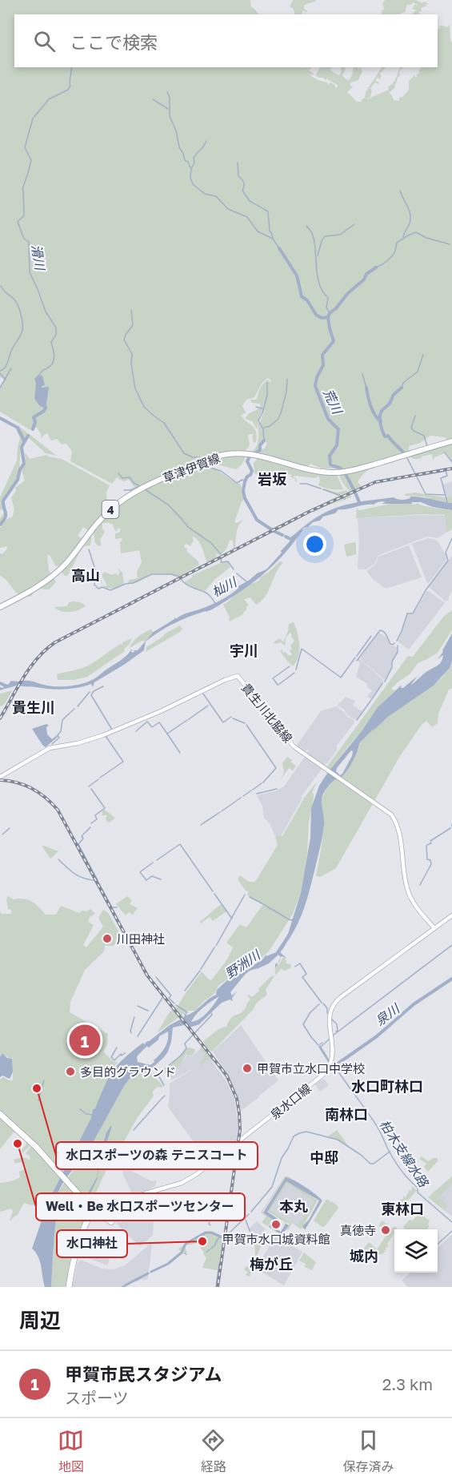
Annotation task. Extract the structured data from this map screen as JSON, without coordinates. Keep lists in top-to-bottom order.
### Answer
{
  "streets": {
    "main road": [
      "草津伊賀線",
      "4",
      "貴生川北脇線",
      "泉水口線"
    ]
  },
  "crossings": [
    ["貴生川北脇線", "泉水口線"]
  ],
  "districts": [
    "岩坂",
    "高山",
    "宇川",
    "貴生川",
    "水口町林口",
    "南林口",
    "中邸",
    "本丸",
    "東林口",
    "城内",
    "梅が丘"
  ],
  "water": [
    "滑川",
    "荒川",
    "杣川",
    "野洲川",
    "泉川",
    "柏木支線水路"
  ],
  "places": [
    "川田神社",
    "甲賀市立水口中学校",
    "多目的グラウンド",
    "水口スポーツの森 テニスコート",
    "Well・Be 水口スポーツセンター",
    "甲賀市水口城資料館",
    "真徳寺",
    "水口神社"
  ],
  "page": {
    "search": "ここで検索",
    "pins": "1",
    "heading": "周辺",
    "list": [
      {
        "mark": "1",
        "name": "甲賀市民スタジアム",
        "note": "スポーツ",
        "value": "2.3 km"
      }
    ],
    "nav": ["地図", "経路", "保存済み"]
  }
}
